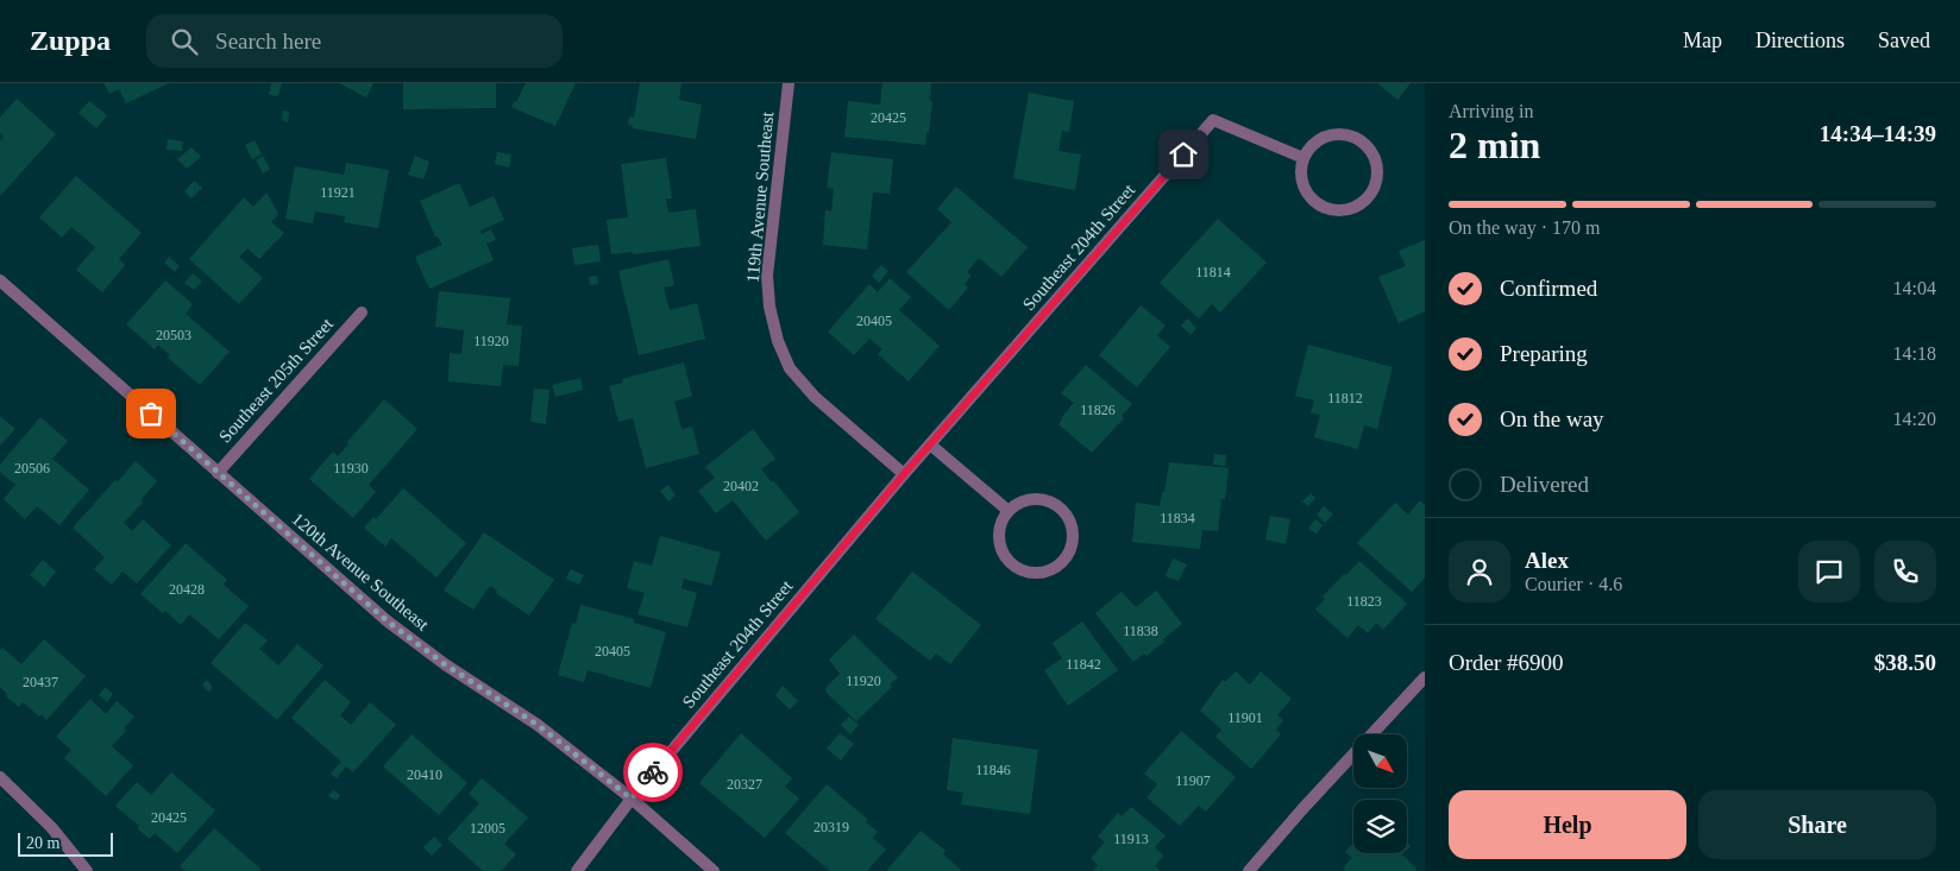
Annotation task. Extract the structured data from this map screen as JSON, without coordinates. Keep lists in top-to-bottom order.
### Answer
{
  "streets": {
    "street": [
      "119th Avenue Southeast",
      "Southeast 204th Street",
      "Southeast 205th Street",
      "120th Avenue Southeast"
    ]
  },
  "crossings": [
    ["119th Avenue Southeast", "Southeast 204th Street"],
    ["Southeast 204th Street", "120th Avenue Southeast"],
    ["Southeast 205th Street", "120th Avenue Southeast"]
  ],
  "house_numbers": [
    "20425",
    "11921",
    "11814",
    "20405",
    "20503",
    "11920",
    "11812",
    "11826",
    "20506",
    "11930",
    "20402",
    "11834",
    "20428",
    "11823",
    "11838",
    "20405",
    "11842",
    "11920",
    "20437",
    "11901",
    "11846",
    "20410",
    "11907",
    "20327",
    "20425",
    "20319",
    "12005",
    "11913"
  ],
  "scale_bar": "20 m",
  "north": "bottom right",
  "page": {
    "header": "Zuppa",
    "search": "Search here",
    "nav": ["Map", "Directions", "Saved"],
    "heading": ["2 min", "Arriving in", "14:34–14:39"],
    "panel": [
      "Alex",
      "Courier · 4.6",
      "Order #6900",
      "$38.50"
    ],
    "bar": "On the way · 170 m",
    "list": [
      ["Confirmed", "14:04"],
      ["Preparing", "14:18"],
      ["On the way", "14:20"],
      "Delivered"
    ],
    "buttons": ["Help", "Share"],
    "scale": "20 m"
  }
}
